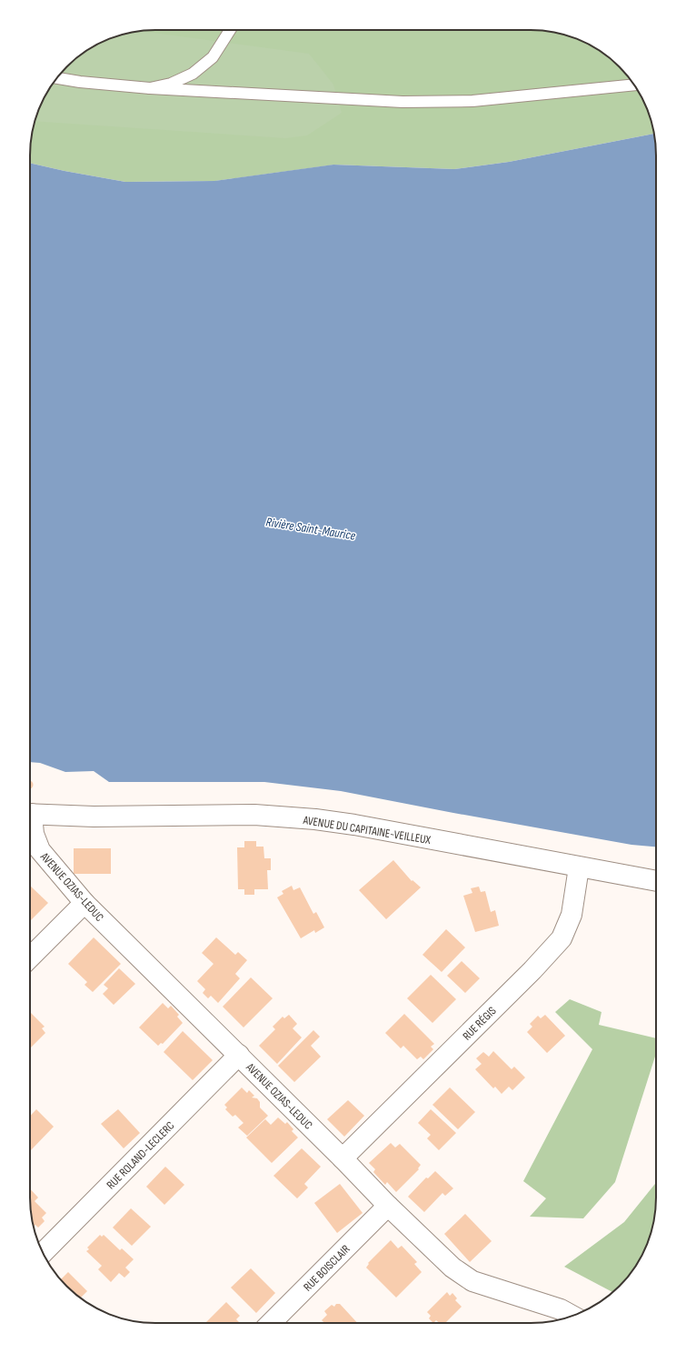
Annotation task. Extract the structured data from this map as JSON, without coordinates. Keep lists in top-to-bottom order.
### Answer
{
  "streets": {
    "street": [
      "AVENUE DU CAPITAINE-VEILLEUX",
      "AVENUE OZIAS-LEDUC",
      "RUE RÉGIS",
      "RUE ROLAND-LECLERC",
      "RUE BOISCLAIR"
    ]
  },
  "crossings": [
    ["AVENUE DU CAPITAINE-VEILLEUX", "RUE RÉGIS"],
    ["AVENUE OZIAS-LEDUC", "RUE RÉGIS"],
    ["AVENUE OZIAS-LEDUC", "RUE ROLAND-LECLERC"],
    ["AVENUE OZIAS-LEDUC", "RUE BOISCLAIR"]
  ],
  "water": ["Rivière Saint-Maurice"]
}
